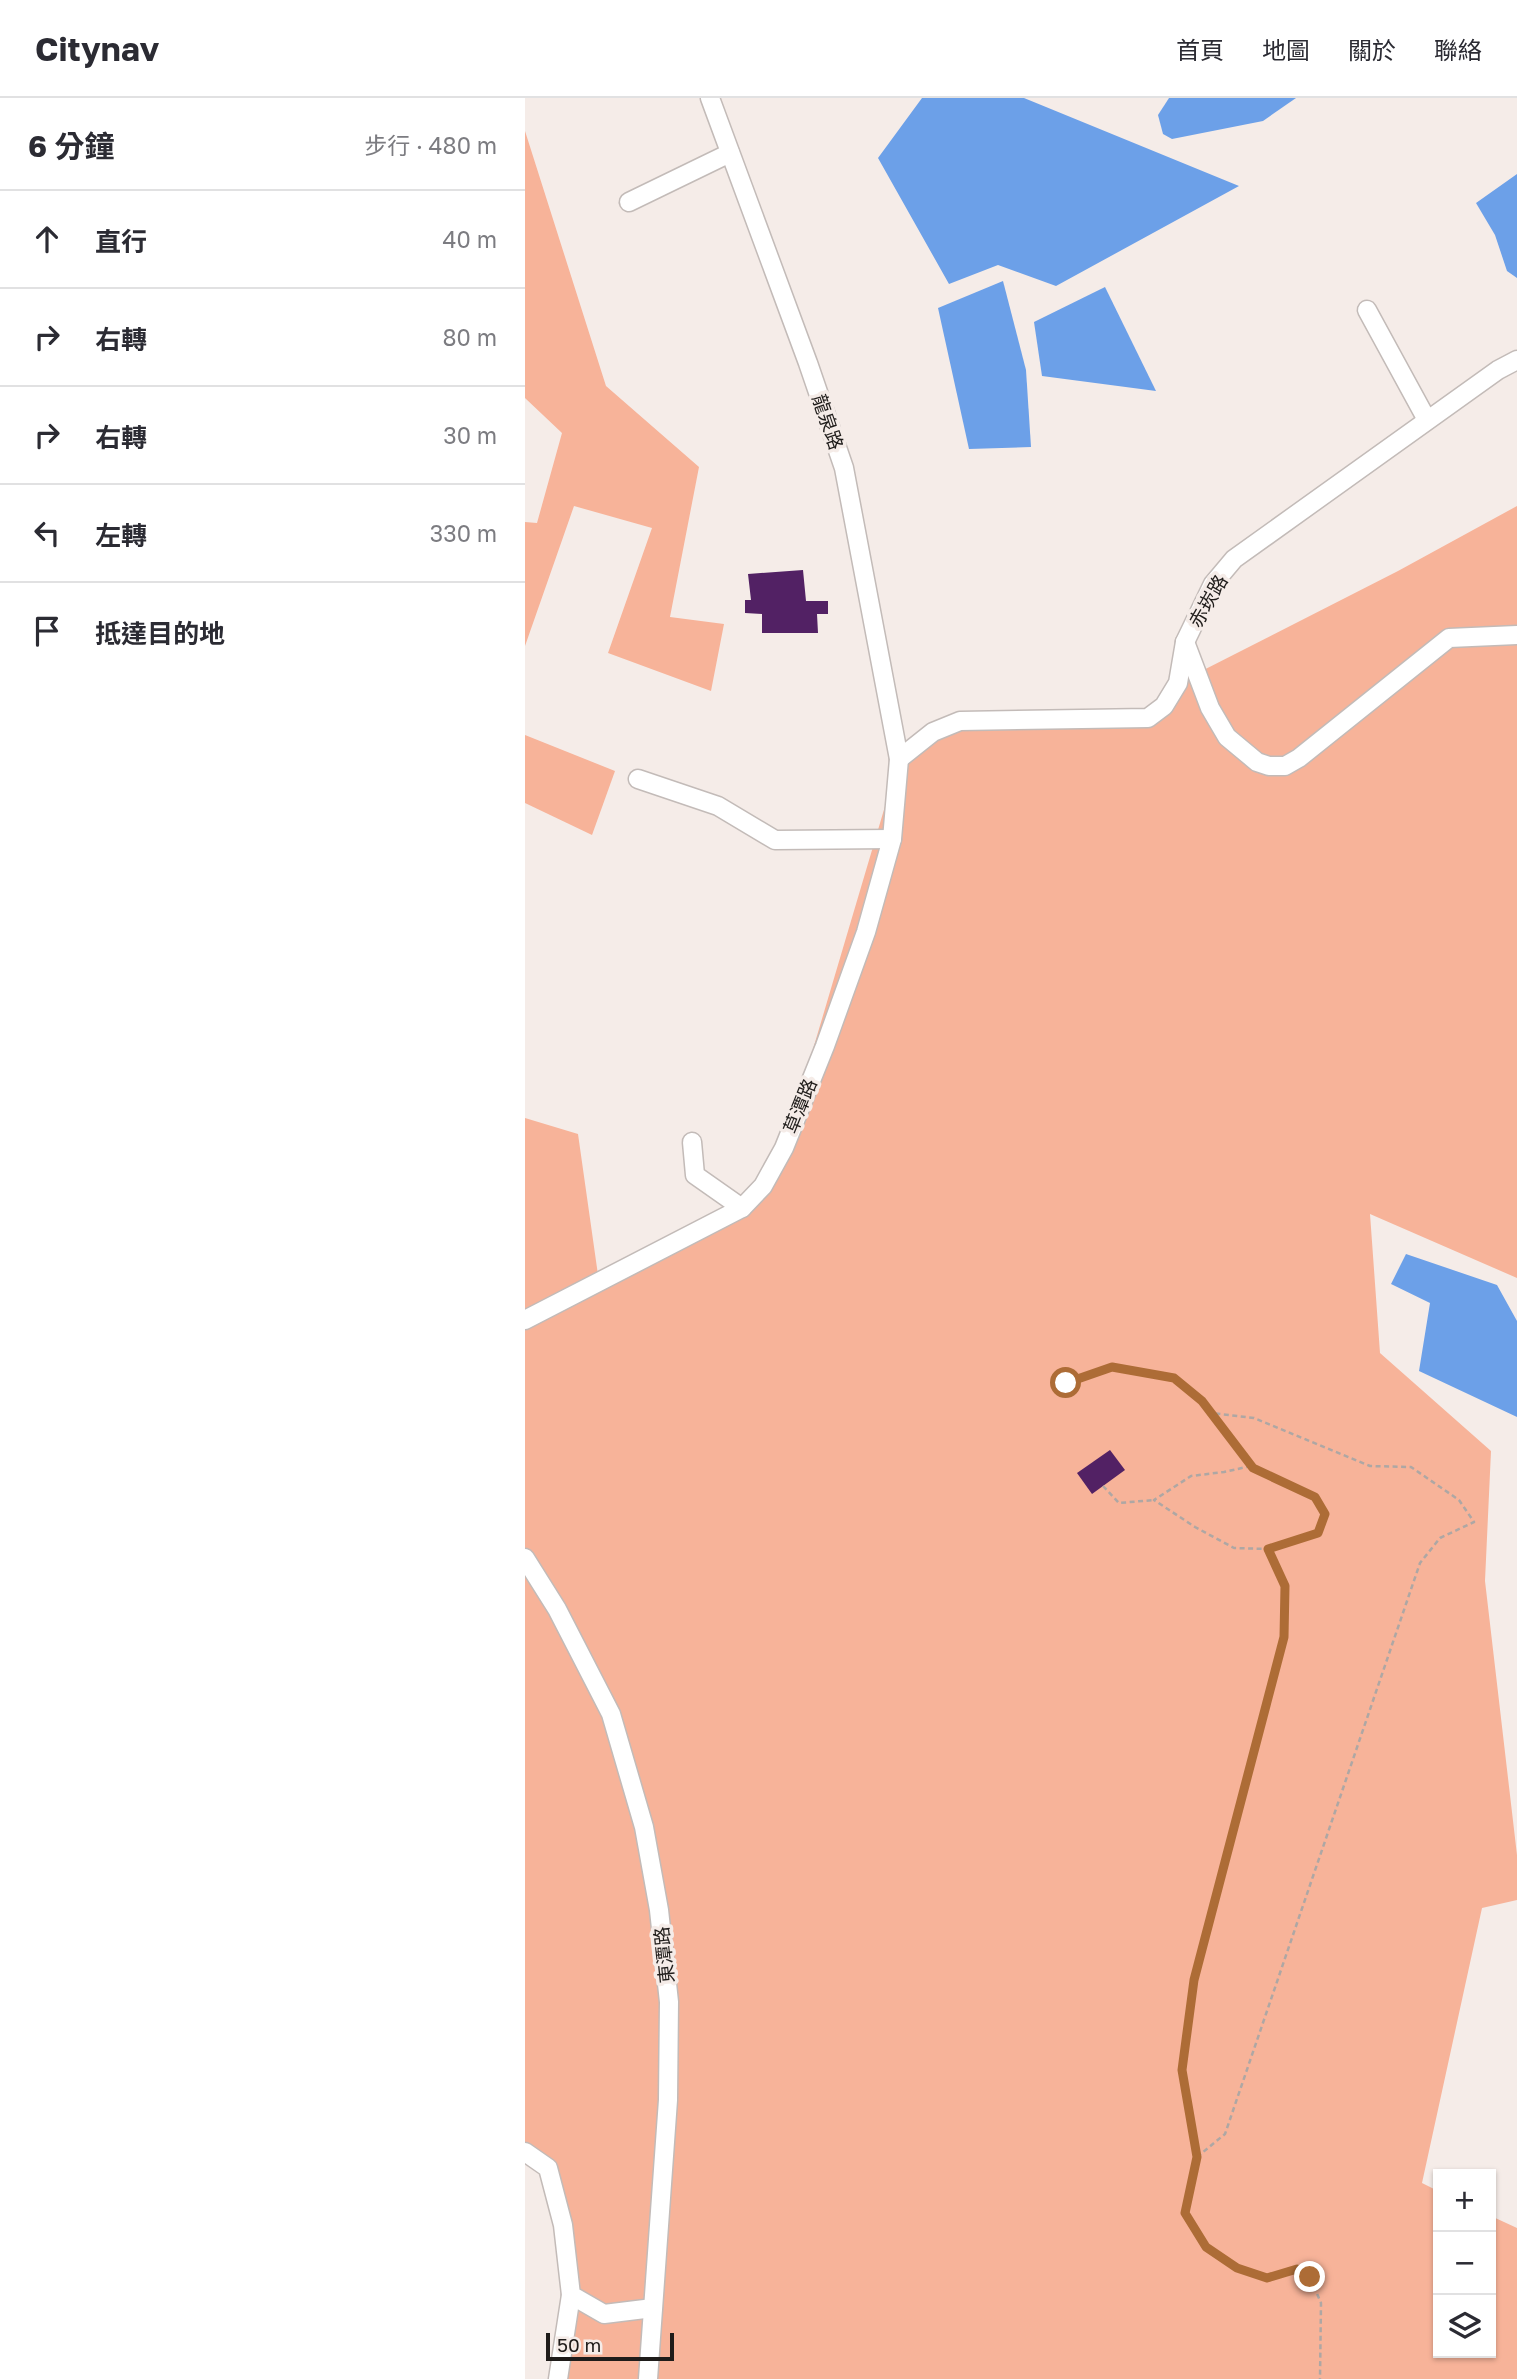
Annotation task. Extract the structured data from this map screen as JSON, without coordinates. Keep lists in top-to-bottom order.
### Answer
{
  "streets": {
    "street": [
      "龍泉路",
      "赤崁路",
      "草潭路",
      "東潭路"
    ]
  },
  "crossings": [
    ["龍泉路", "赤崁路"],
    ["龍泉路", "草潭路"],
    ["赤崁路", "草潭路"]
  ],
  "scale_bar": "50 m",
  "page": {
    "header": "Citynav",
    "nav": [
      "首頁",
      "地圖",
      "關於",
      "聯絡"
    ],
    "heading": ["6 分鐘", "步行 · 480 m"],
    "list": [
      ["直行", "40 m"],
      ["右轉", "80 m"],
      ["右轉", "30 m"],
      ["左轉", "330 m"],
      "抵達目的地"
    ],
    "map_buttons": ["+", "−"],
    "scale": "50 m"
  }
}
